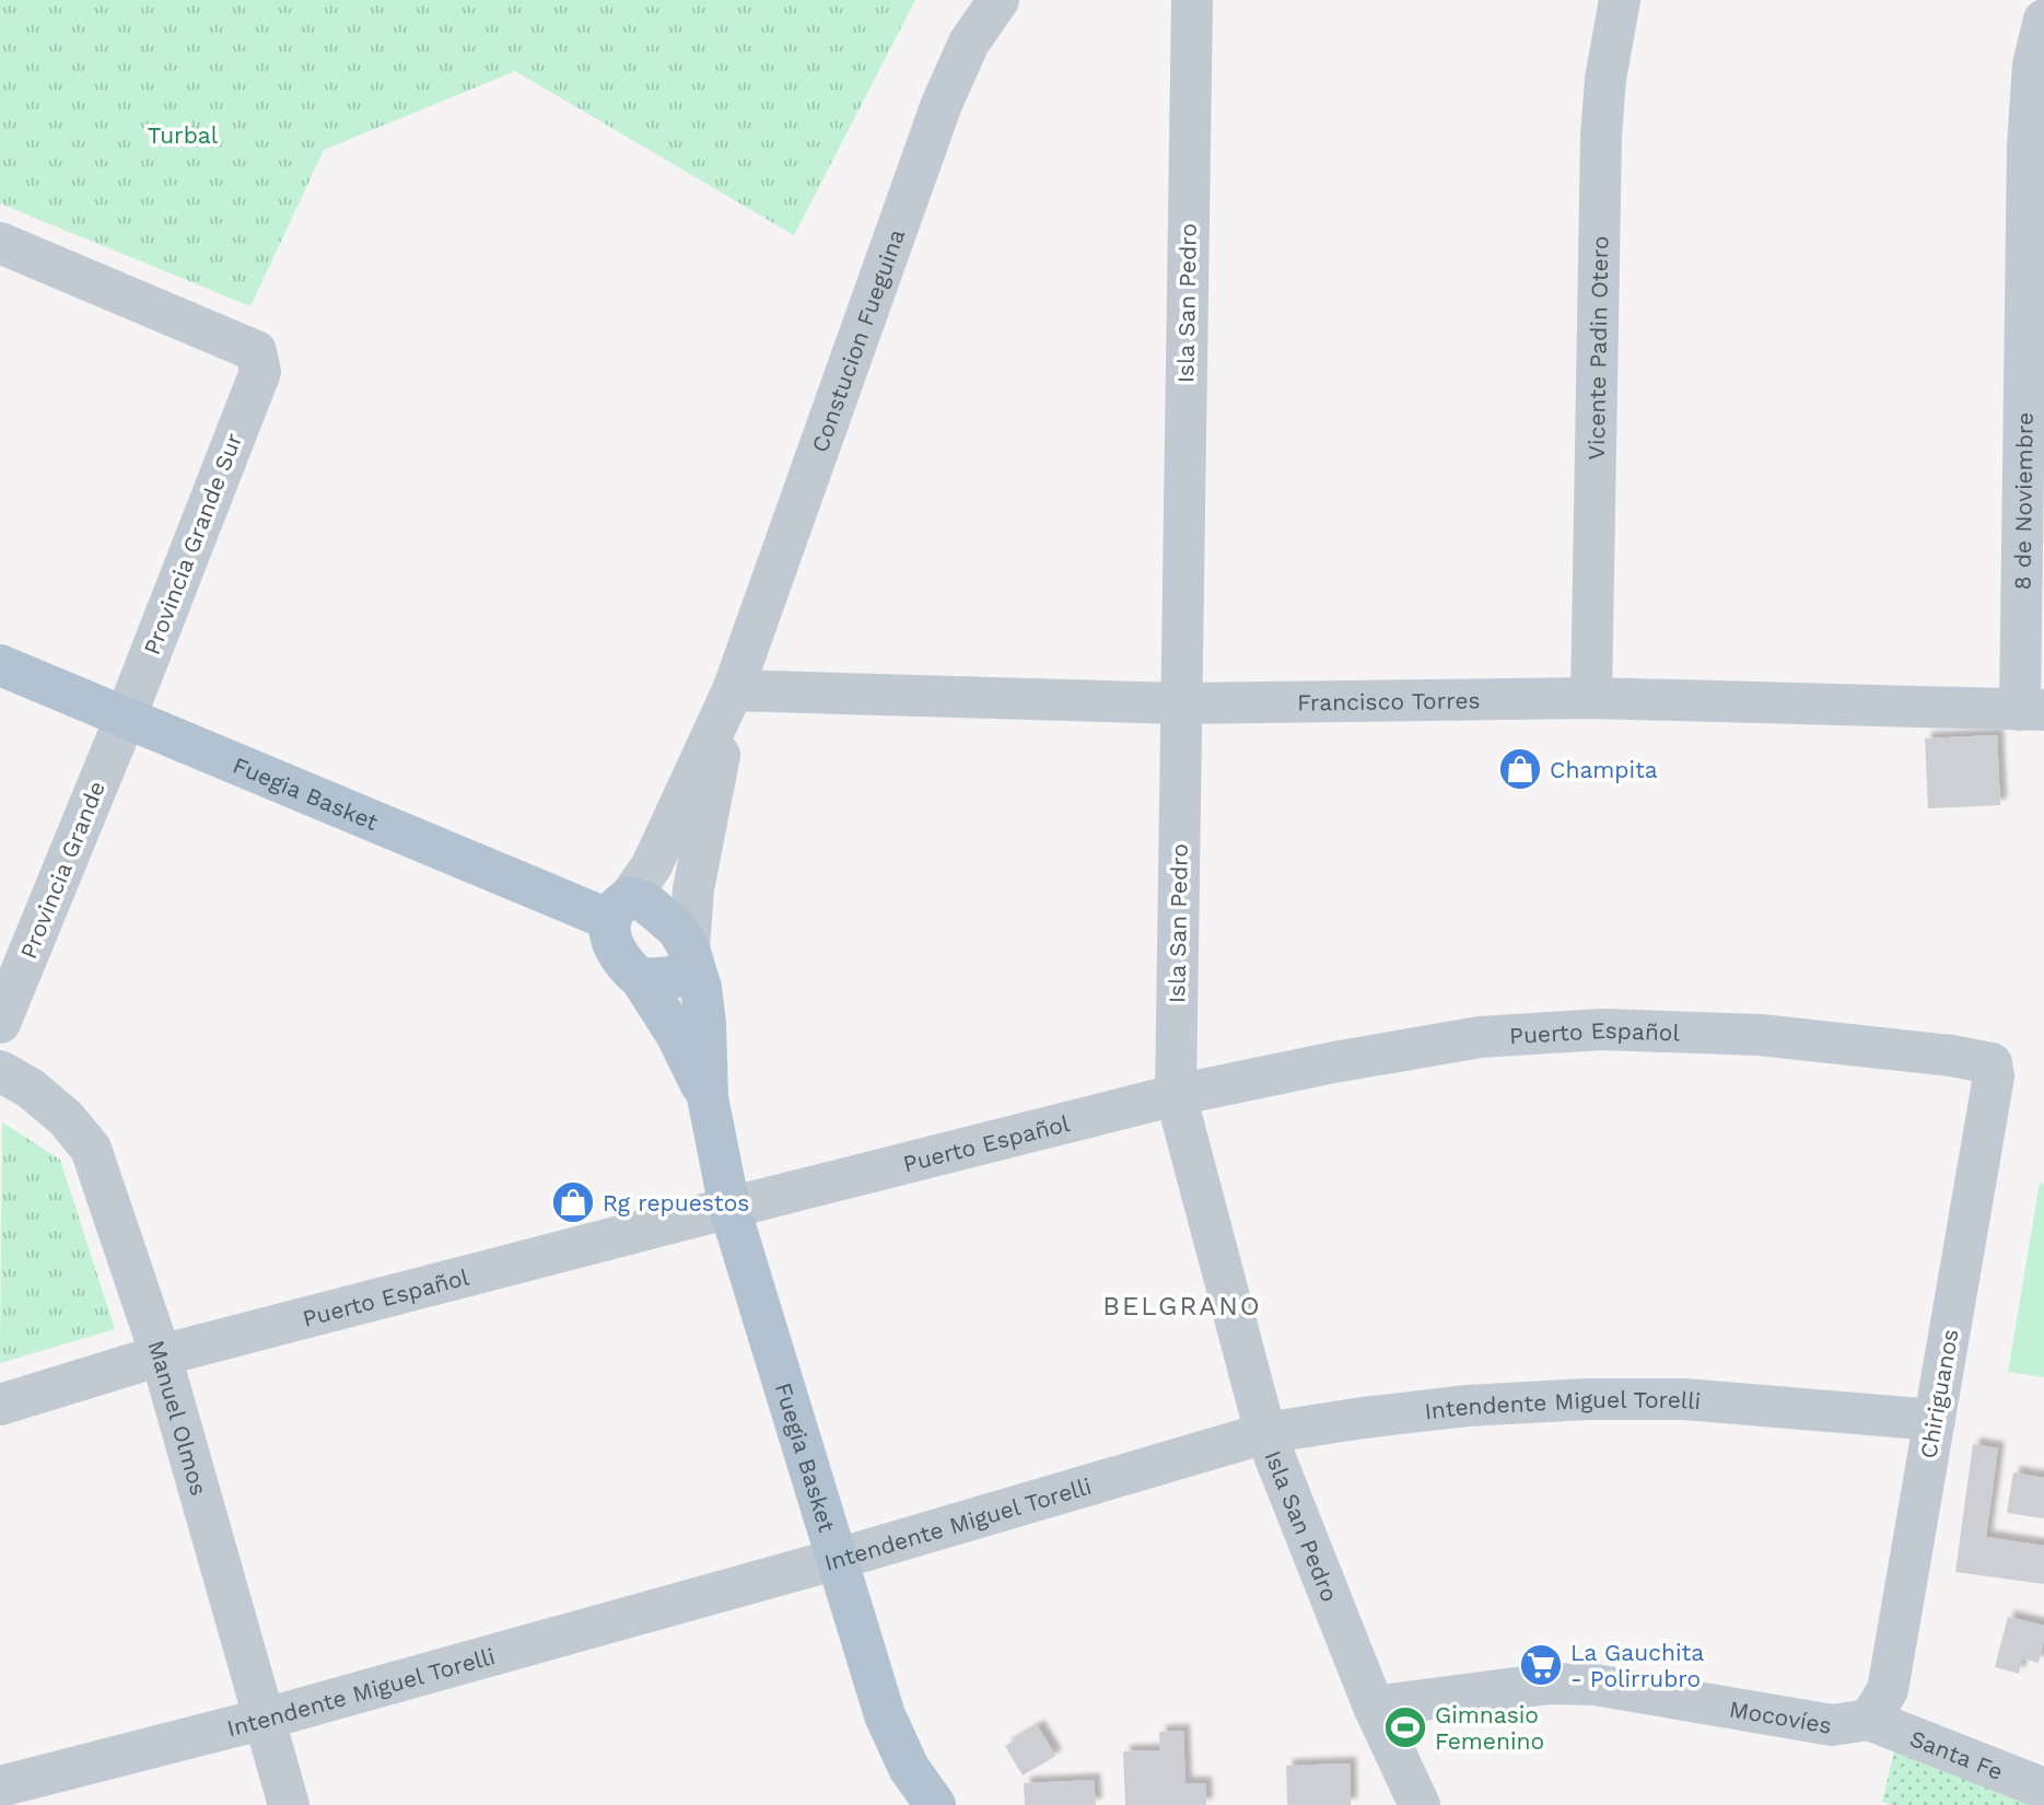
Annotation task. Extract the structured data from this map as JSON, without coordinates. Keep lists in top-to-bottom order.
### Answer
{
  "streets": {
    "main road": ["Fuegia Basket"],
    "street": [
      "Isla San Pedro",
      "Constucion Fueguina",
      "Vicente Padin Otero",
      "8 de Noviembre",
      "Provincia Grande Sur",
      "Francisco Torres",
      "Provincia Grande",
      "Puerto Español",
      "Chiriguanos",
      "Intendente Miguel Torelli",
      "Manuel Olmos",
      "Mocovíes",
      "Santa Fe"
    ]
  },
  "crossings": [
    ["Isla San Pedro", "Francisco Torres"],
    ["Isla San Pedro", "Puerto Español"],
    ["Isla San Pedro", "Intendente Miguel Torelli"],
    ["Isla San Pedro", "Mocovíes"],
    ["Constucion Fueguina", "Francisco Torres"],
    ["Vicente Padin Otero", "Francisco Torres"],
    ["8 de Noviembre", "Francisco Torres"],
    ["Provincia Grande Sur", "Fuegia Basket"],
    ["Provincia Grande Sur", "Provincia Grande"],
    ["Fuegia Basket", "Provincia Grande"],
    ["Fuegia Basket", "Puerto Español"],
    ["Fuegia Basket", "Intendente Miguel Torelli"],
    ["Puerto Español", "Chiriguanos"],
    ["Puerto Español", "Manuel Olmos"],
    ["Chiriguanos", "Intendente Miguel Torelli"],
    ["Chiriguanos", "Mocovíes"],
    ["Chiriguanos", "Santa Fe"],
    ["Intendente Miguel Torelli", "Manuel Olmos"],
    ["Mocovíes", "Santa Fe"]
  ],
  "districts": ["BELGRANO"],
  "parks": ["Turbal"],
  "places": {
    "shop": ["Champita", "Rg repuestos"],
    "supermarket": ["La Gauchita - Polirrubro"],
    "sports": ["Gimnasio Femenino"]
  }
}
